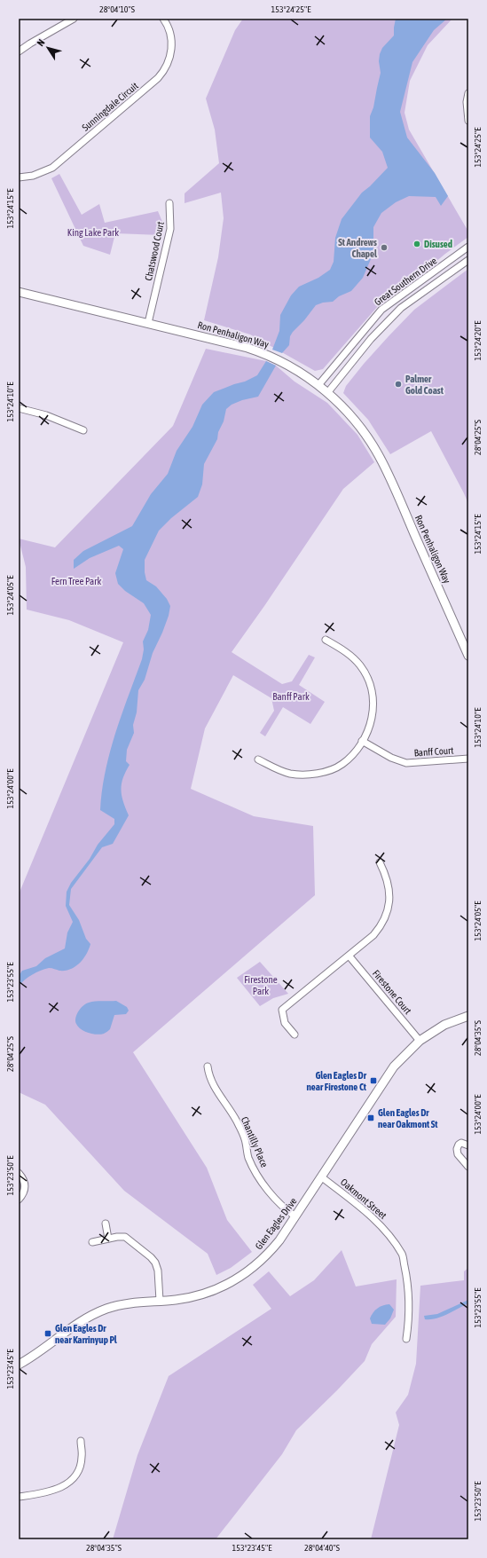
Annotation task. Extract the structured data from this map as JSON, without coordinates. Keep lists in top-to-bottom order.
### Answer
{
  "streets": {
    "street": [
      "Sunningdale Circuit",
      "Chatswood Court",
      "Great Southern Drive",
      "Ron Penhaligon Way",
      "Banff Court",
      "Firestone Court",
      "Chantilly Place",
      "Oakmont Street",
      "Glen Eagles Drive"
    ]
  },
  "crossings": [
    ["Chatswood Court", "Ron Penhaligon Way"],
    ["Great Southern Drive", "Ron Penhaligon Way"],
    ["Firestone Court", "Glen Eagles Drive"],
    ["Chantilly Place", "Glen Eagles Drive"],
    ["Oakmont Street", "Glen Eagles Drive"]
  ],
  "parks": [
    "King Lake Park",
    "Fern Tree Park",
    "Banff Park",
    "Firestone Park"
  ],
  "places": {
    "other": ["Disused", "St Andrews Chapel", "Palmer Gold Coast"],
    "transit": ["Glen Eagles Dr near Firestone Ct", "Glen Eagles Dr near Oakmont St", "Glen Eagles Dr near Karrinyup Pl"]
  },
  "north": "top left",
  "coordinates": [
    "28°04'10\"S",
    "153°24'25\"E",
    "153°24'15\"E",
    "153°24'20\"E",
    "153°24'10\"E",
    "28°04'25\"S",
    "153°24'05\"E",
    "153°24'00\"E",
    "153°23'55\"E",
    "28°04'35\"S",
    "153°23'50\"E",
    "153°23'45\"E",
    "28°04'40\"S"
  ]
}
